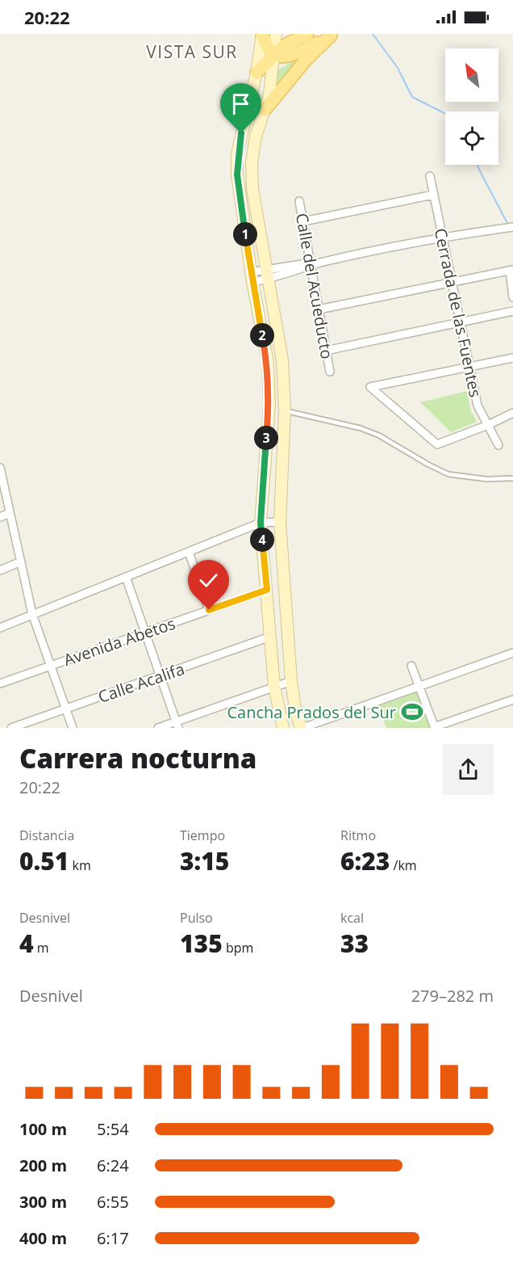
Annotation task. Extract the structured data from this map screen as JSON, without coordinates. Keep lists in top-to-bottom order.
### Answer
{
  "streets": {
    "street": [
      "Calle del Acueducto",
      "Cerrada de las Fuentes",
      "Avenida Abetos",
      "Calle Acalifa"
    ]
  },
  "districts": ["VISTA SUR"],
  "places": {
    "sports": ["Cancha Prados del Sur"]
  },
  "north": "top left",
  "page": {
    "status": "20:22",
    "pins": [
      "1",
      "2",
      "3",
      "4"
    ],
    "heading": ["Carrera nocturna", "20:22"],
    "stats": [
      ["Distancia", "0.51 km"],
      ["Tiempo", "3:15"],
      ["Ritmo", "6:23 /km"],
      ["Desnivel", "4 m"],
      ["Pulso", "135 bpm"],
      ["kcal", "33"]
    ],
    "chart": ["Desnivel", "279–282 m"],
    "list": [
      {
        "name": "100 m",
        "note": "5:54"
      },
      {
        "name": "200 m",
        "note": "6:24"
      },
      {
        "name": "300 m",
        "note": "6:55"
      },
      {
        "name": "400 m",
        "note": "6:17"
      }
    ]
  }
}
